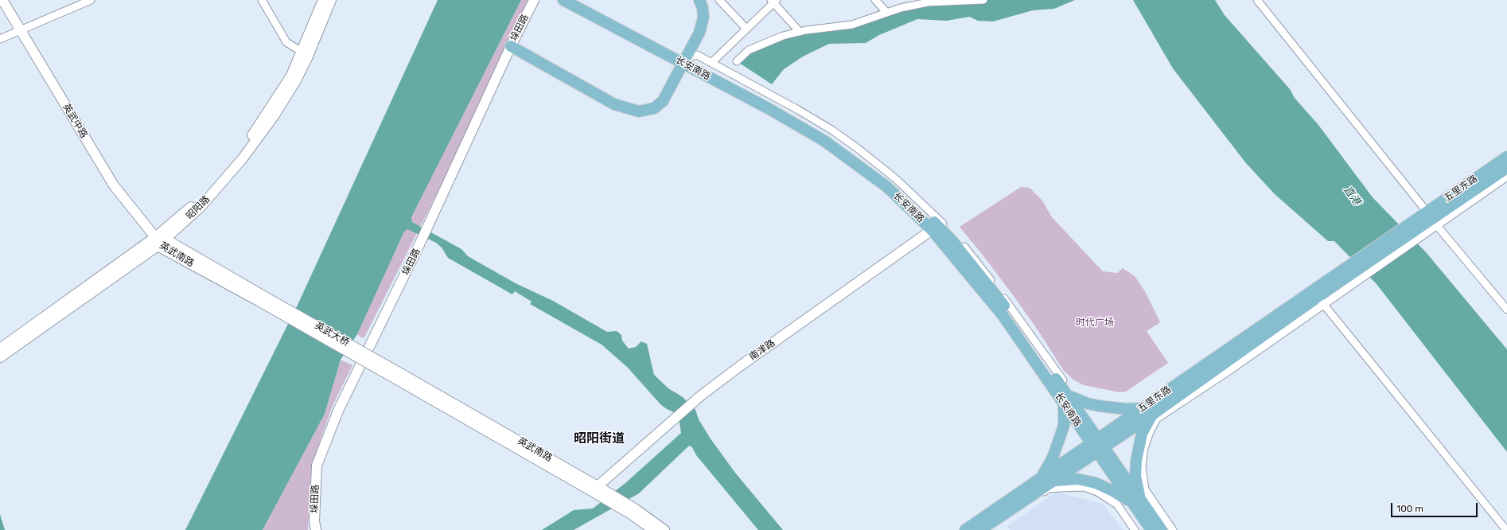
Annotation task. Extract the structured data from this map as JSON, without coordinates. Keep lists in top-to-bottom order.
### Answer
{
  "streets": {
    "main road": [
      "垛田路",
      "长安南路",
      "英武中路",
      "五里东路",
      "昭阳路",
      "英武南路",
      "英武大桥",
      "南津路"
    ]
  },
  "crossings": [
    ["长安南路", "五里东路"],
    ["长安南路", "南津路"],
    ["英武中路", "昭阳路"],
    ["英武中路", "英武南路"],
    ["昭阳路", "英武南路"],
    ["英武南路", "英武大桥"],
    ["英武南路", "南津路"]
  ],
  "districts": ["昭阳街道"],
  "water": ["直港"],
  "parks": ["时代广场"],
  "scale_bar": "100 m"
}
